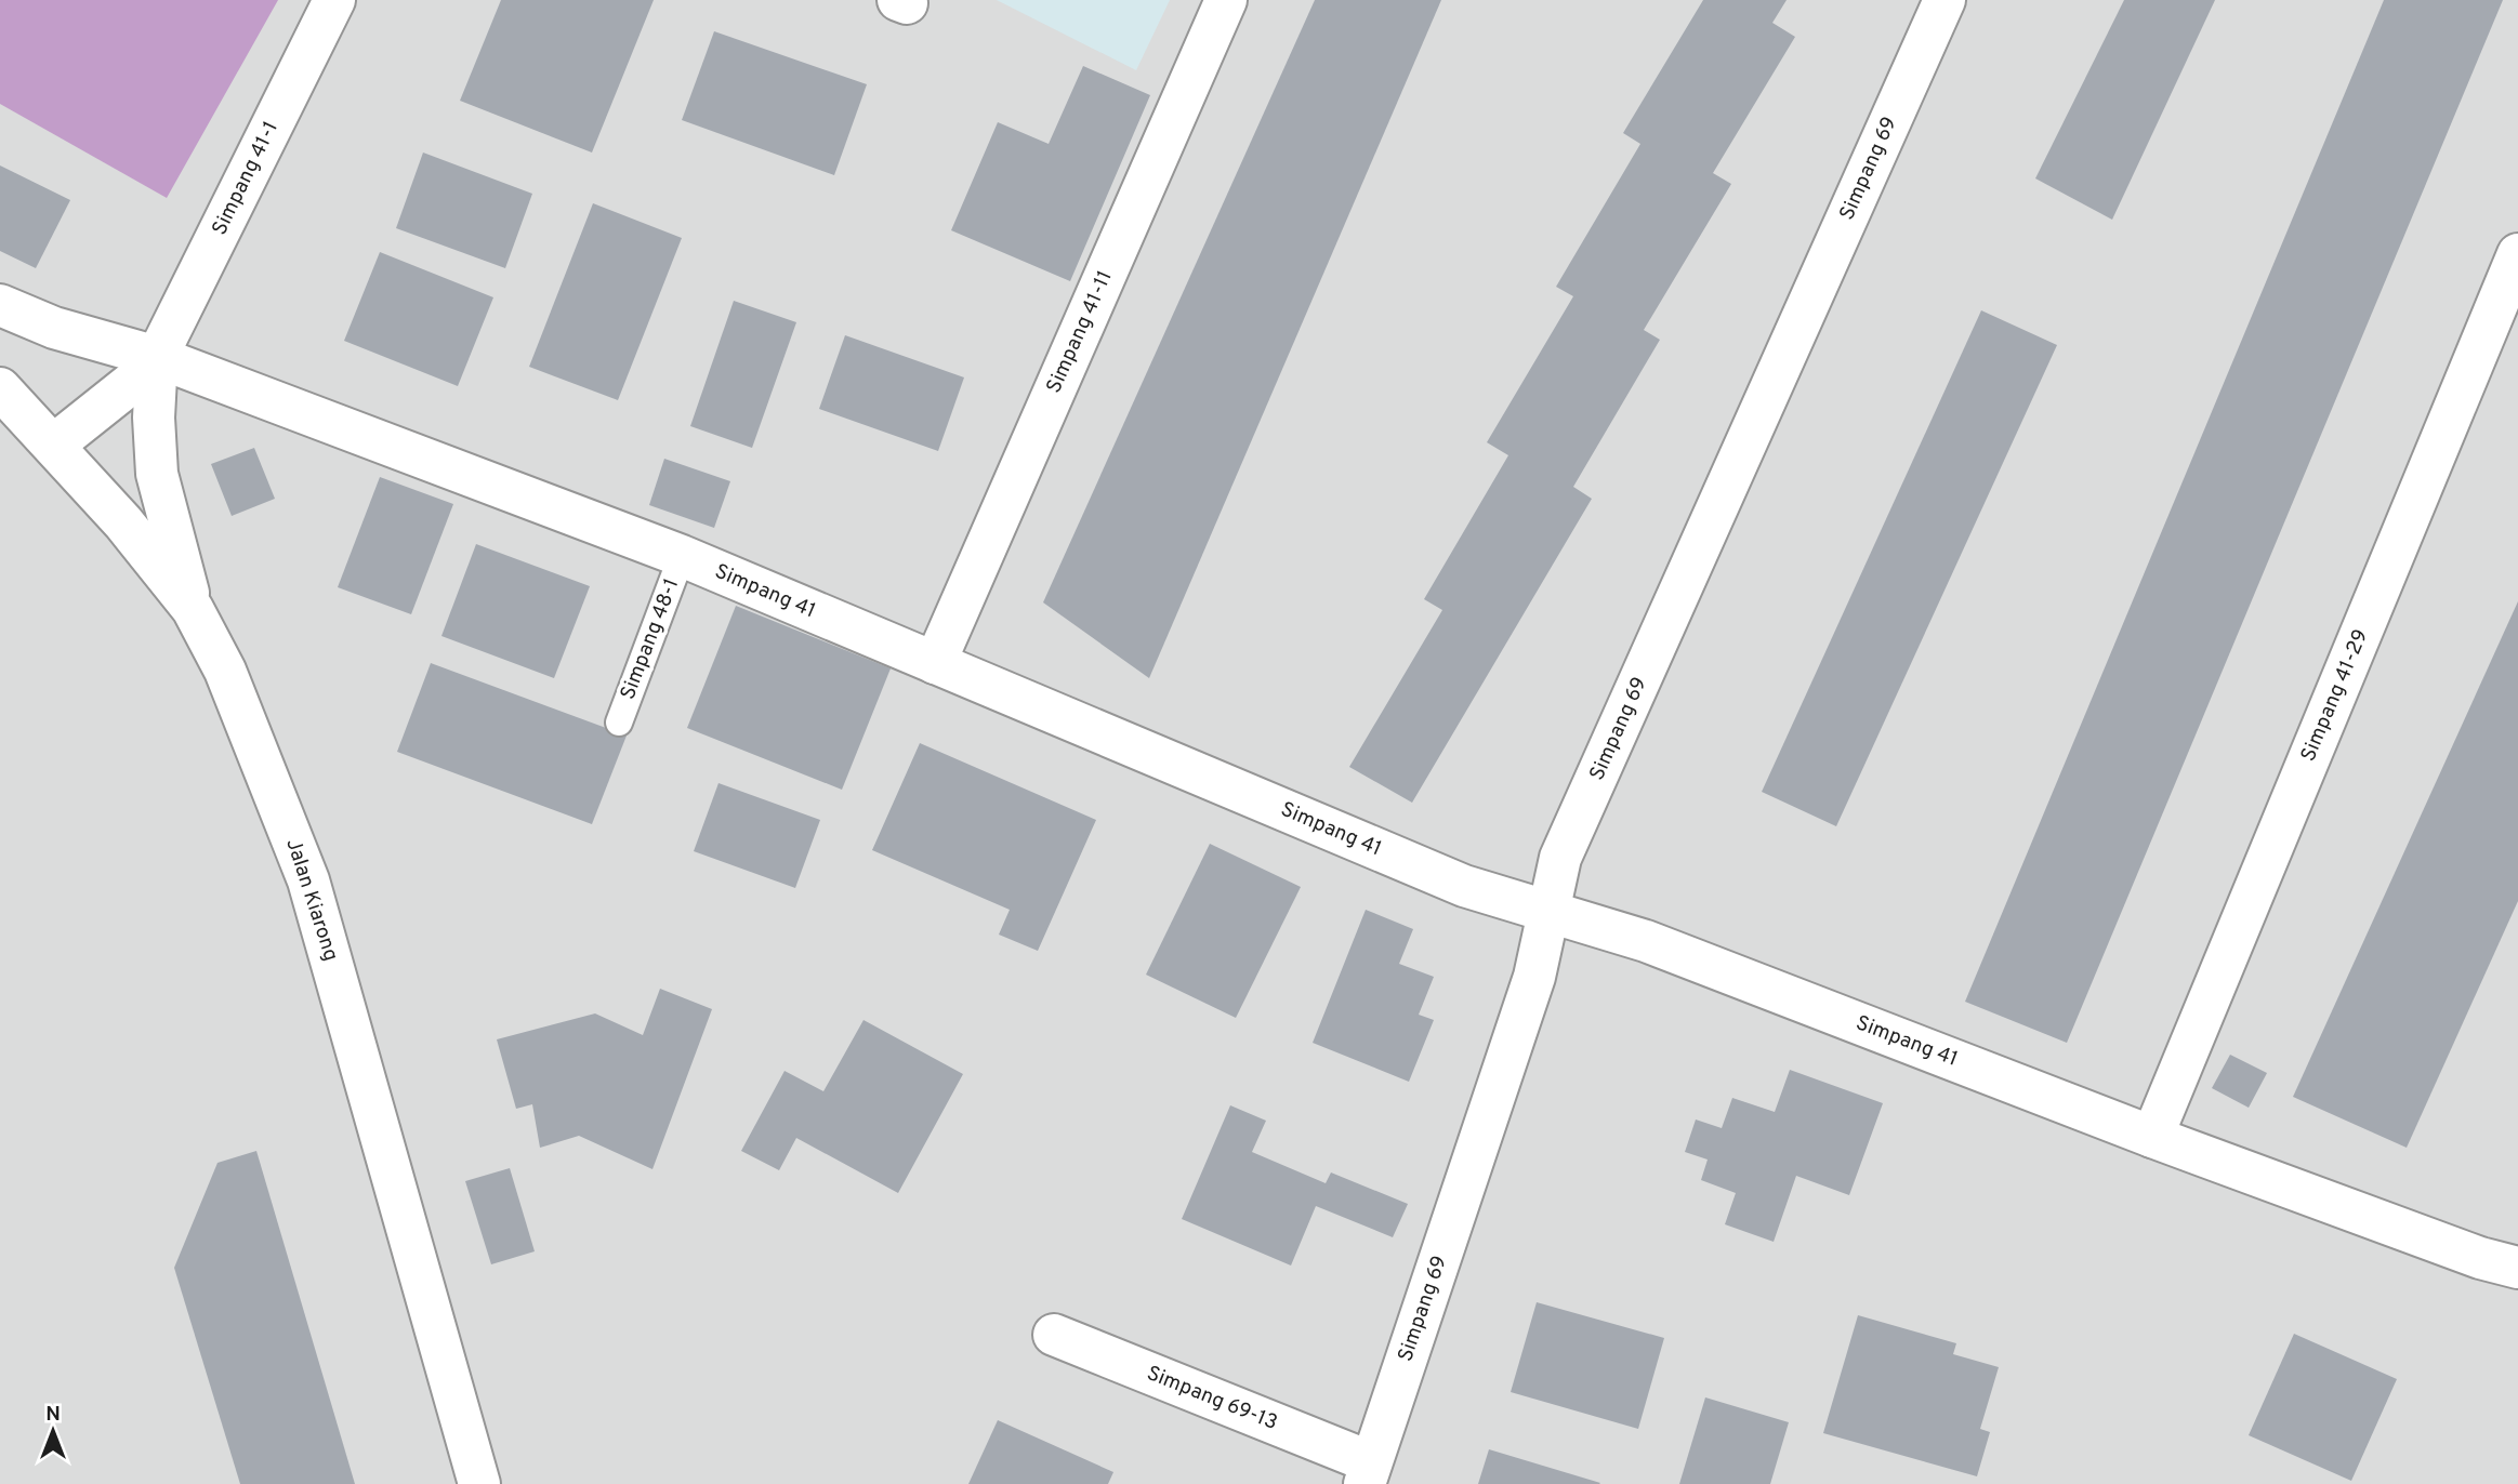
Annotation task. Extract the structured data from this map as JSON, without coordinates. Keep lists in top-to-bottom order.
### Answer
{
  "streets": {
    "street": [
      "Simpang 69",
      "Simpang 41-1",
      "Simpang 41-11",
      "Simpang 41",
      "Simpang 41-29",
      "Jalan Kiarong",
      "Simpang 69-13"
    ],
    "lane": ["Simpang 48-1"]
  },
  "crossings": [
    ["Simpang 69", "Simpang 41"],
    ["Simpang 69", "Simpang 69-13"],
    ["Simpang 41-1", "Simpang 41"],
    ["Simpang 41-1", "Jalan Kiarong"],
    ["Simpang 41-11", "Simpang 41"],
    ["Simpang 41", "Simpang 48-1"],
    ["Simpang 41", "Simpang 41-29"]
  ],
  "north": "top"
}
